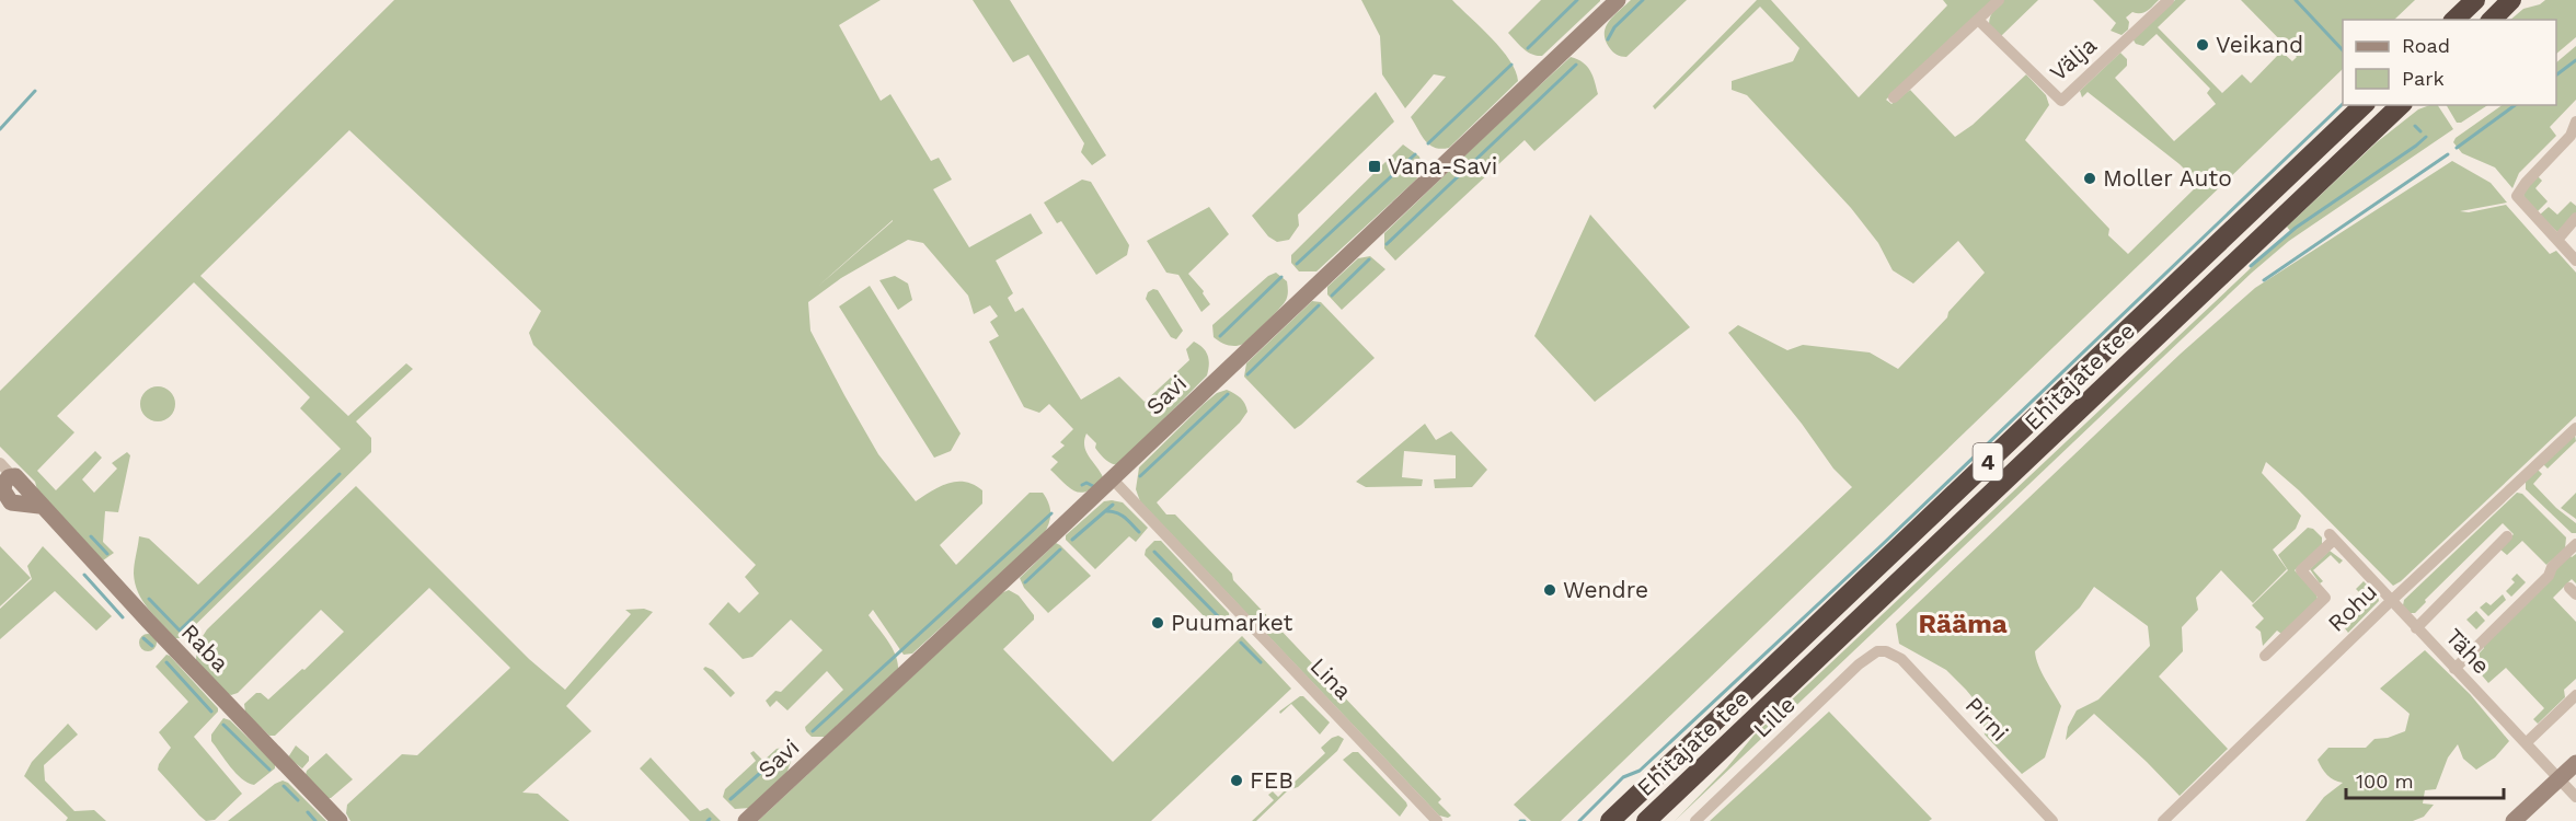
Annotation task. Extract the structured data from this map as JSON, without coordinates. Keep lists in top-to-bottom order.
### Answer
{
  "streets": {
    "highway": ["Ehitajate tee", "4"],
    "street": [
      "Välja",
      "Savi",
      "Rohu",
      "Raba",
      "Tähe",
      "Lina",
      "Lille",
      "Pirni"
    ]
  },
  "crossings": [
    ["Savi", "Lina"],
    ["Rohu", "Tähe"],
    ["Lille", "Pirni"]
  ],
  "districts": ["Rääma"],
  "places": {
    "other": [
      "Veikand",
      "Moller Auto",
      "Wendre",
      "Puumarket",
      "FEB"
    ],
    "transit": ["Vana-Savi"]
  },
  "legend": ["Road", "Park"],
  "scale_bar": "100 m"
}
